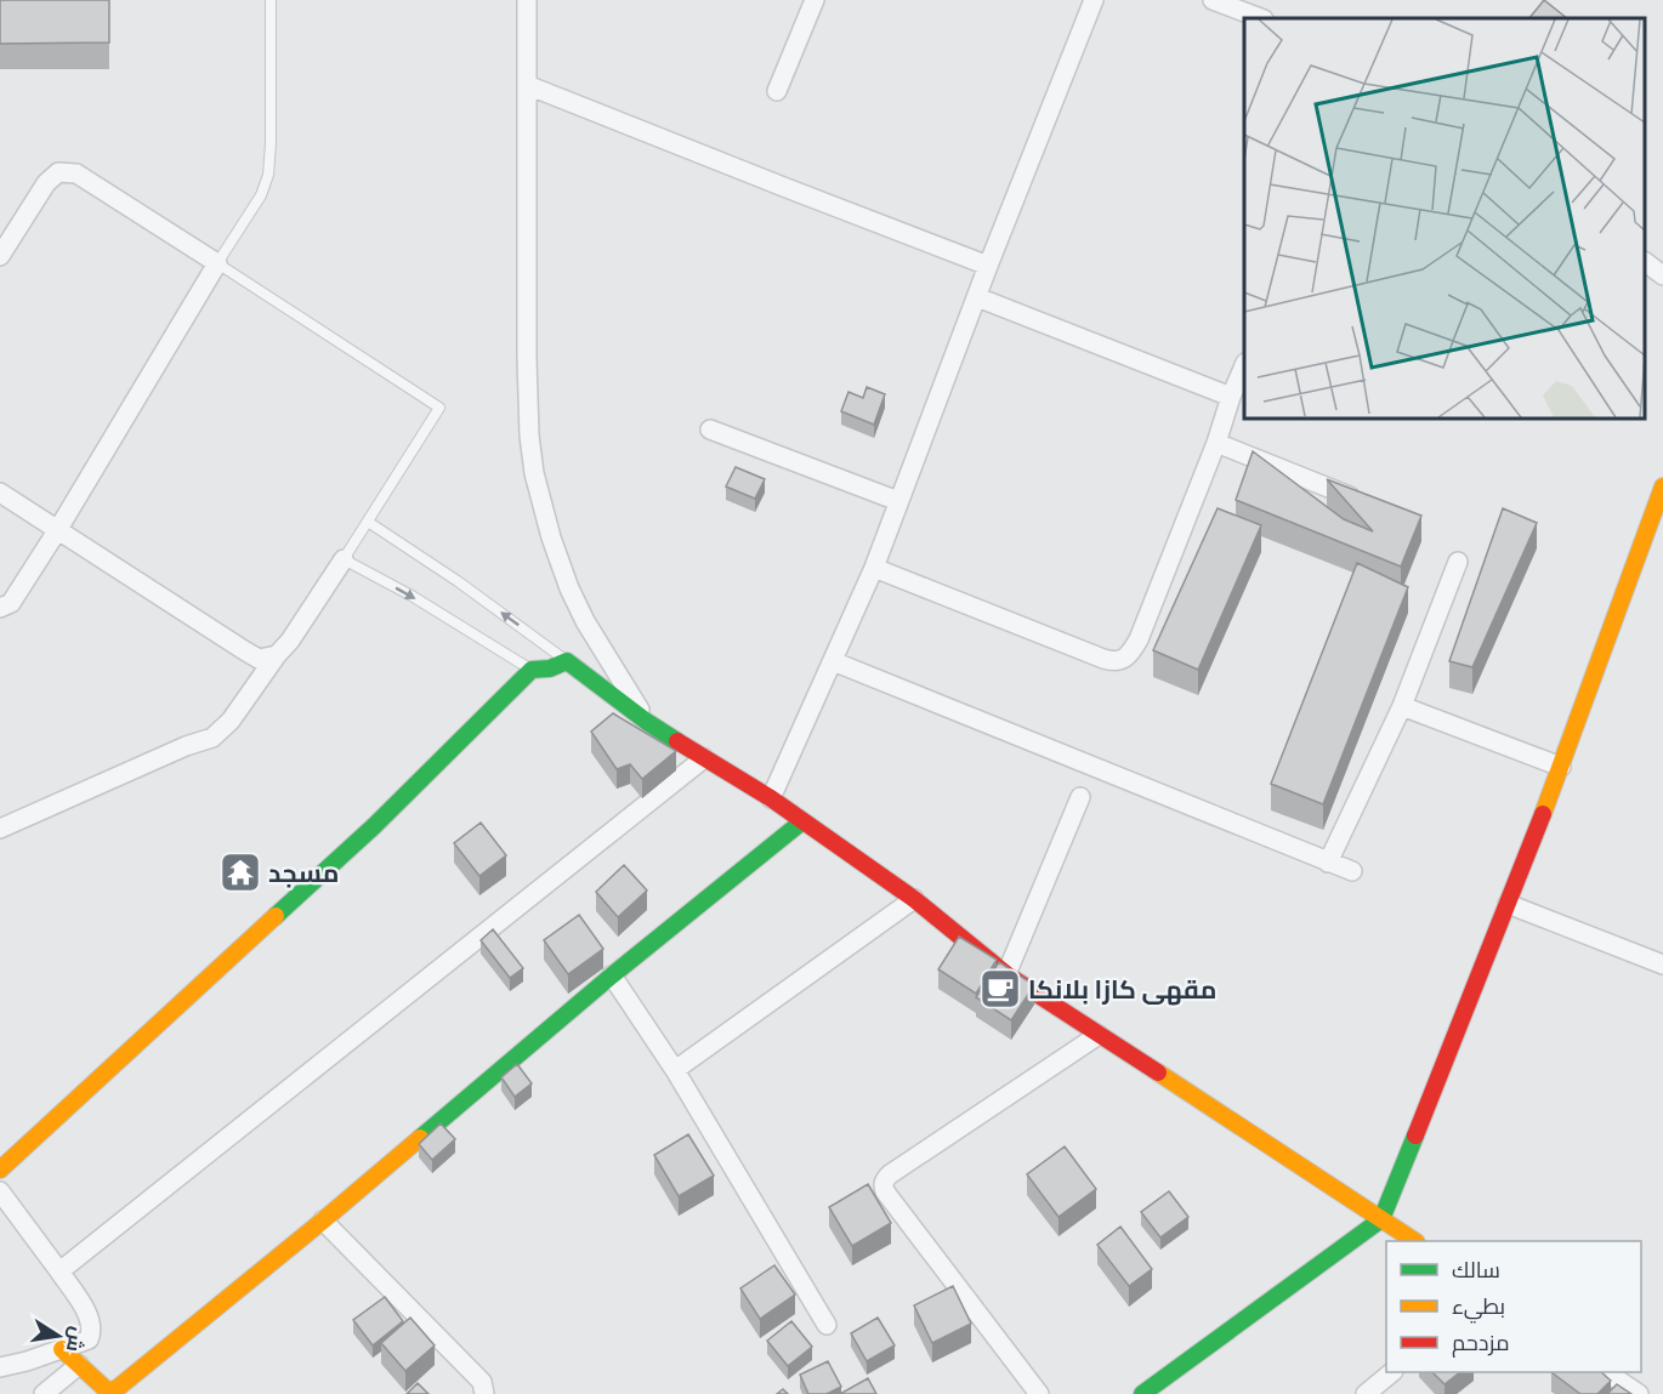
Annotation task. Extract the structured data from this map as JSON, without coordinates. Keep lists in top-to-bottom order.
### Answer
{
  "places": {
    "temple": ["مسجد"],
    "cafe": ["مقهى كازا بلانكا"]
  },
  "legend": ["سالك", "بطيء", "مزدحم"],
  "north": "right"
}
